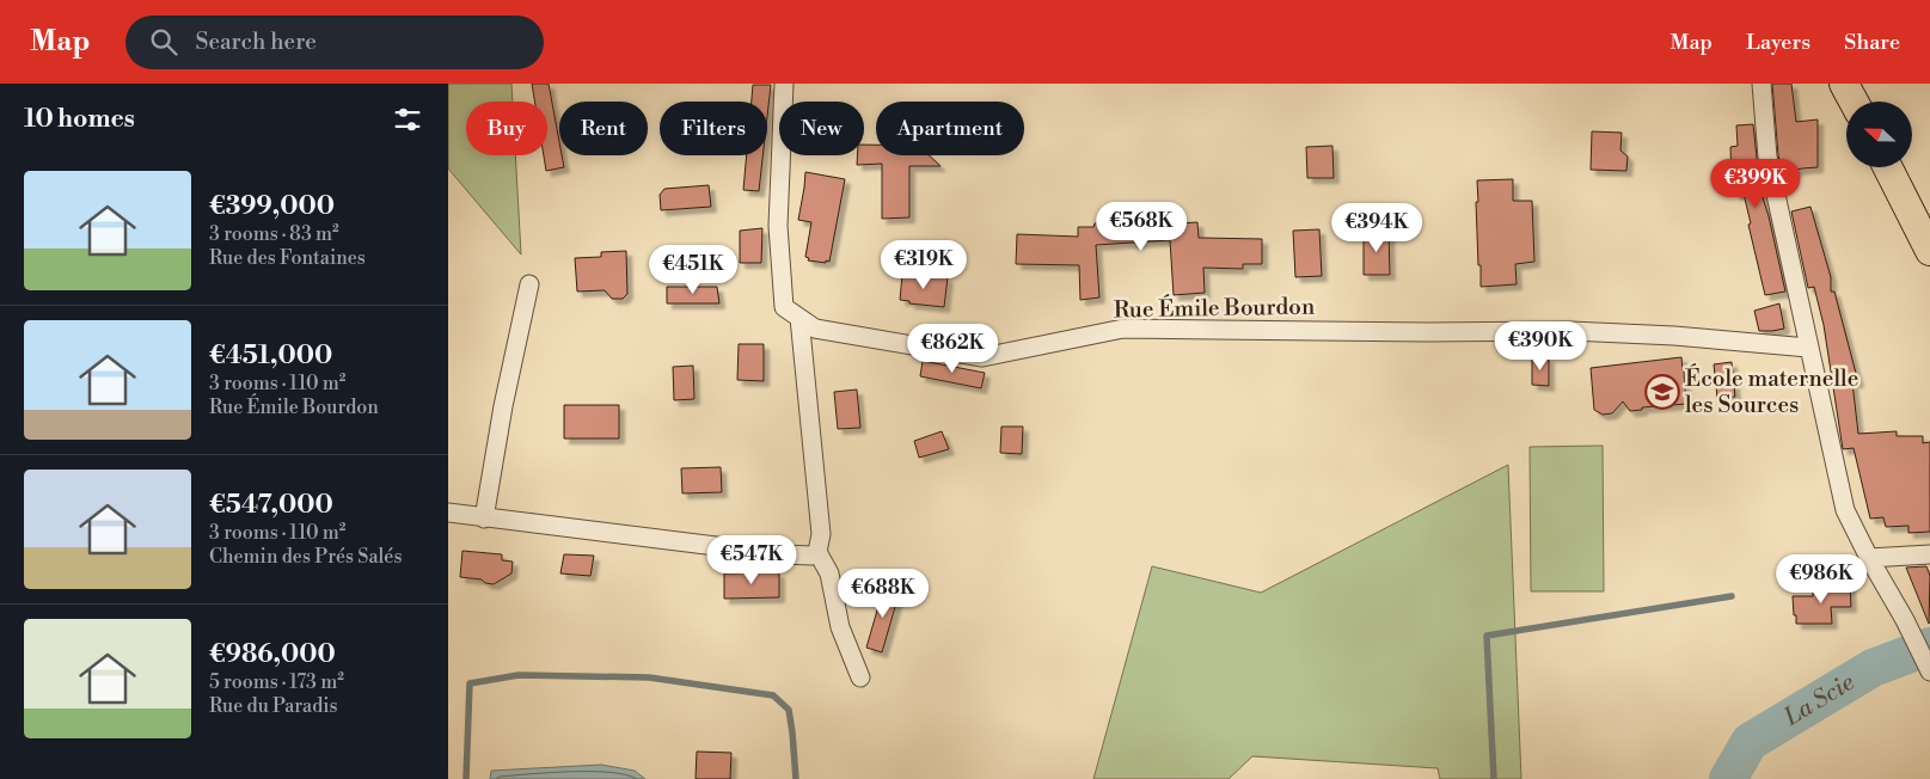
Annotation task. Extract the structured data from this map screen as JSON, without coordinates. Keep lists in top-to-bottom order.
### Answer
{
  "streets": {
    "street": ["Rue Émile Bourdon"]
  },
  "water": ["La Scie"],
  "places": {
    "school or university": ["École maternelle les Sources"]
  },
  "north": "left",
  "page": {
    "header": "Map",
    "search": "Search here",
    "nav": ["Map", "Layers", "Share"],
    "heading": "10 homes",
    "chip": [
      "Buy",
      "Rent",
      "Filters",
      "New",
      "Apartment"
    ],
    "list": [
      {
        "name": "€399,000",
        "note": "3 rooms · 83 m² · Rue des Fontaines"
      },
      {
        "name": "€451,000",
        "note": "3 rooms · 110 m² · Rue Émile Bourdon"
      },
      {
        "name": "€547,000",
        "note": "3 rooms · 110 m² · Chemin des Prés Salés"
      },
      {
        "name": "€986,000",
        "note": "5 rooms · 173 m² · Rue du Paradis"
      }
    ],
    "price": [
      "€399K",
      "€568K",
      "€394K",
      "€319K",
      "€451K",
      "€390K",
      "€862K",
      "€547K",
      "€986K",
      "€688K"
    ]
  }
}
